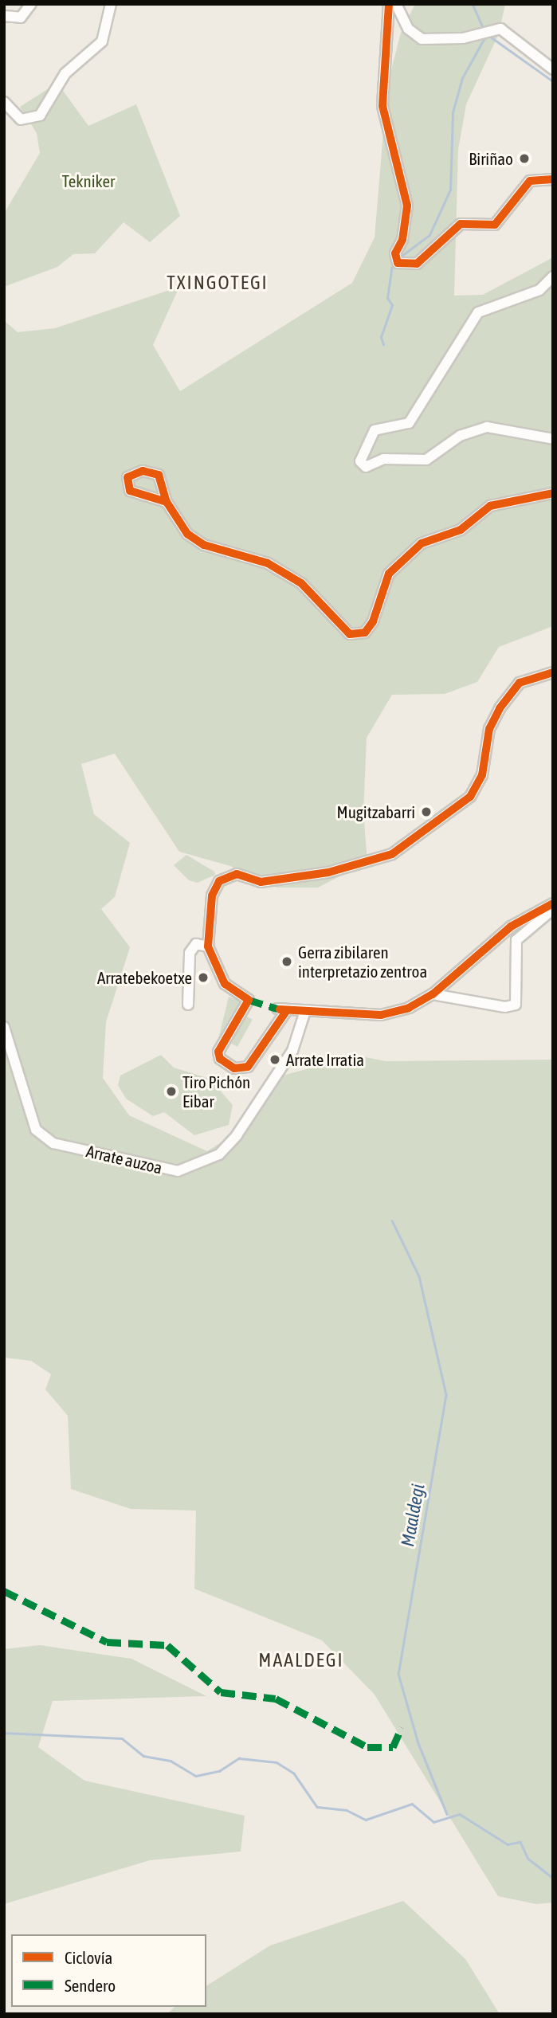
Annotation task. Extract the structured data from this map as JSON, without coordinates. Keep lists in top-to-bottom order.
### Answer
{
  "streets": {
    "street": ["Arrate auzoa"]
  },
  "districts": ["TXINGOTEGI", "MAALDEGI"],
  "water": ["Maaldegi"],
  "parks": ["Tekniker"],
  "places": [
    "Biriñao",
    "Mugitzabarri",
    "Gerra zibilaren interpretazio zentroa",
    "Arratebekoetxe",
    "Arrate Irratia",
    "Tiro Pichón Eibar"
  ],
  "legend": ["Ciclovía", "Sendero"]
}
